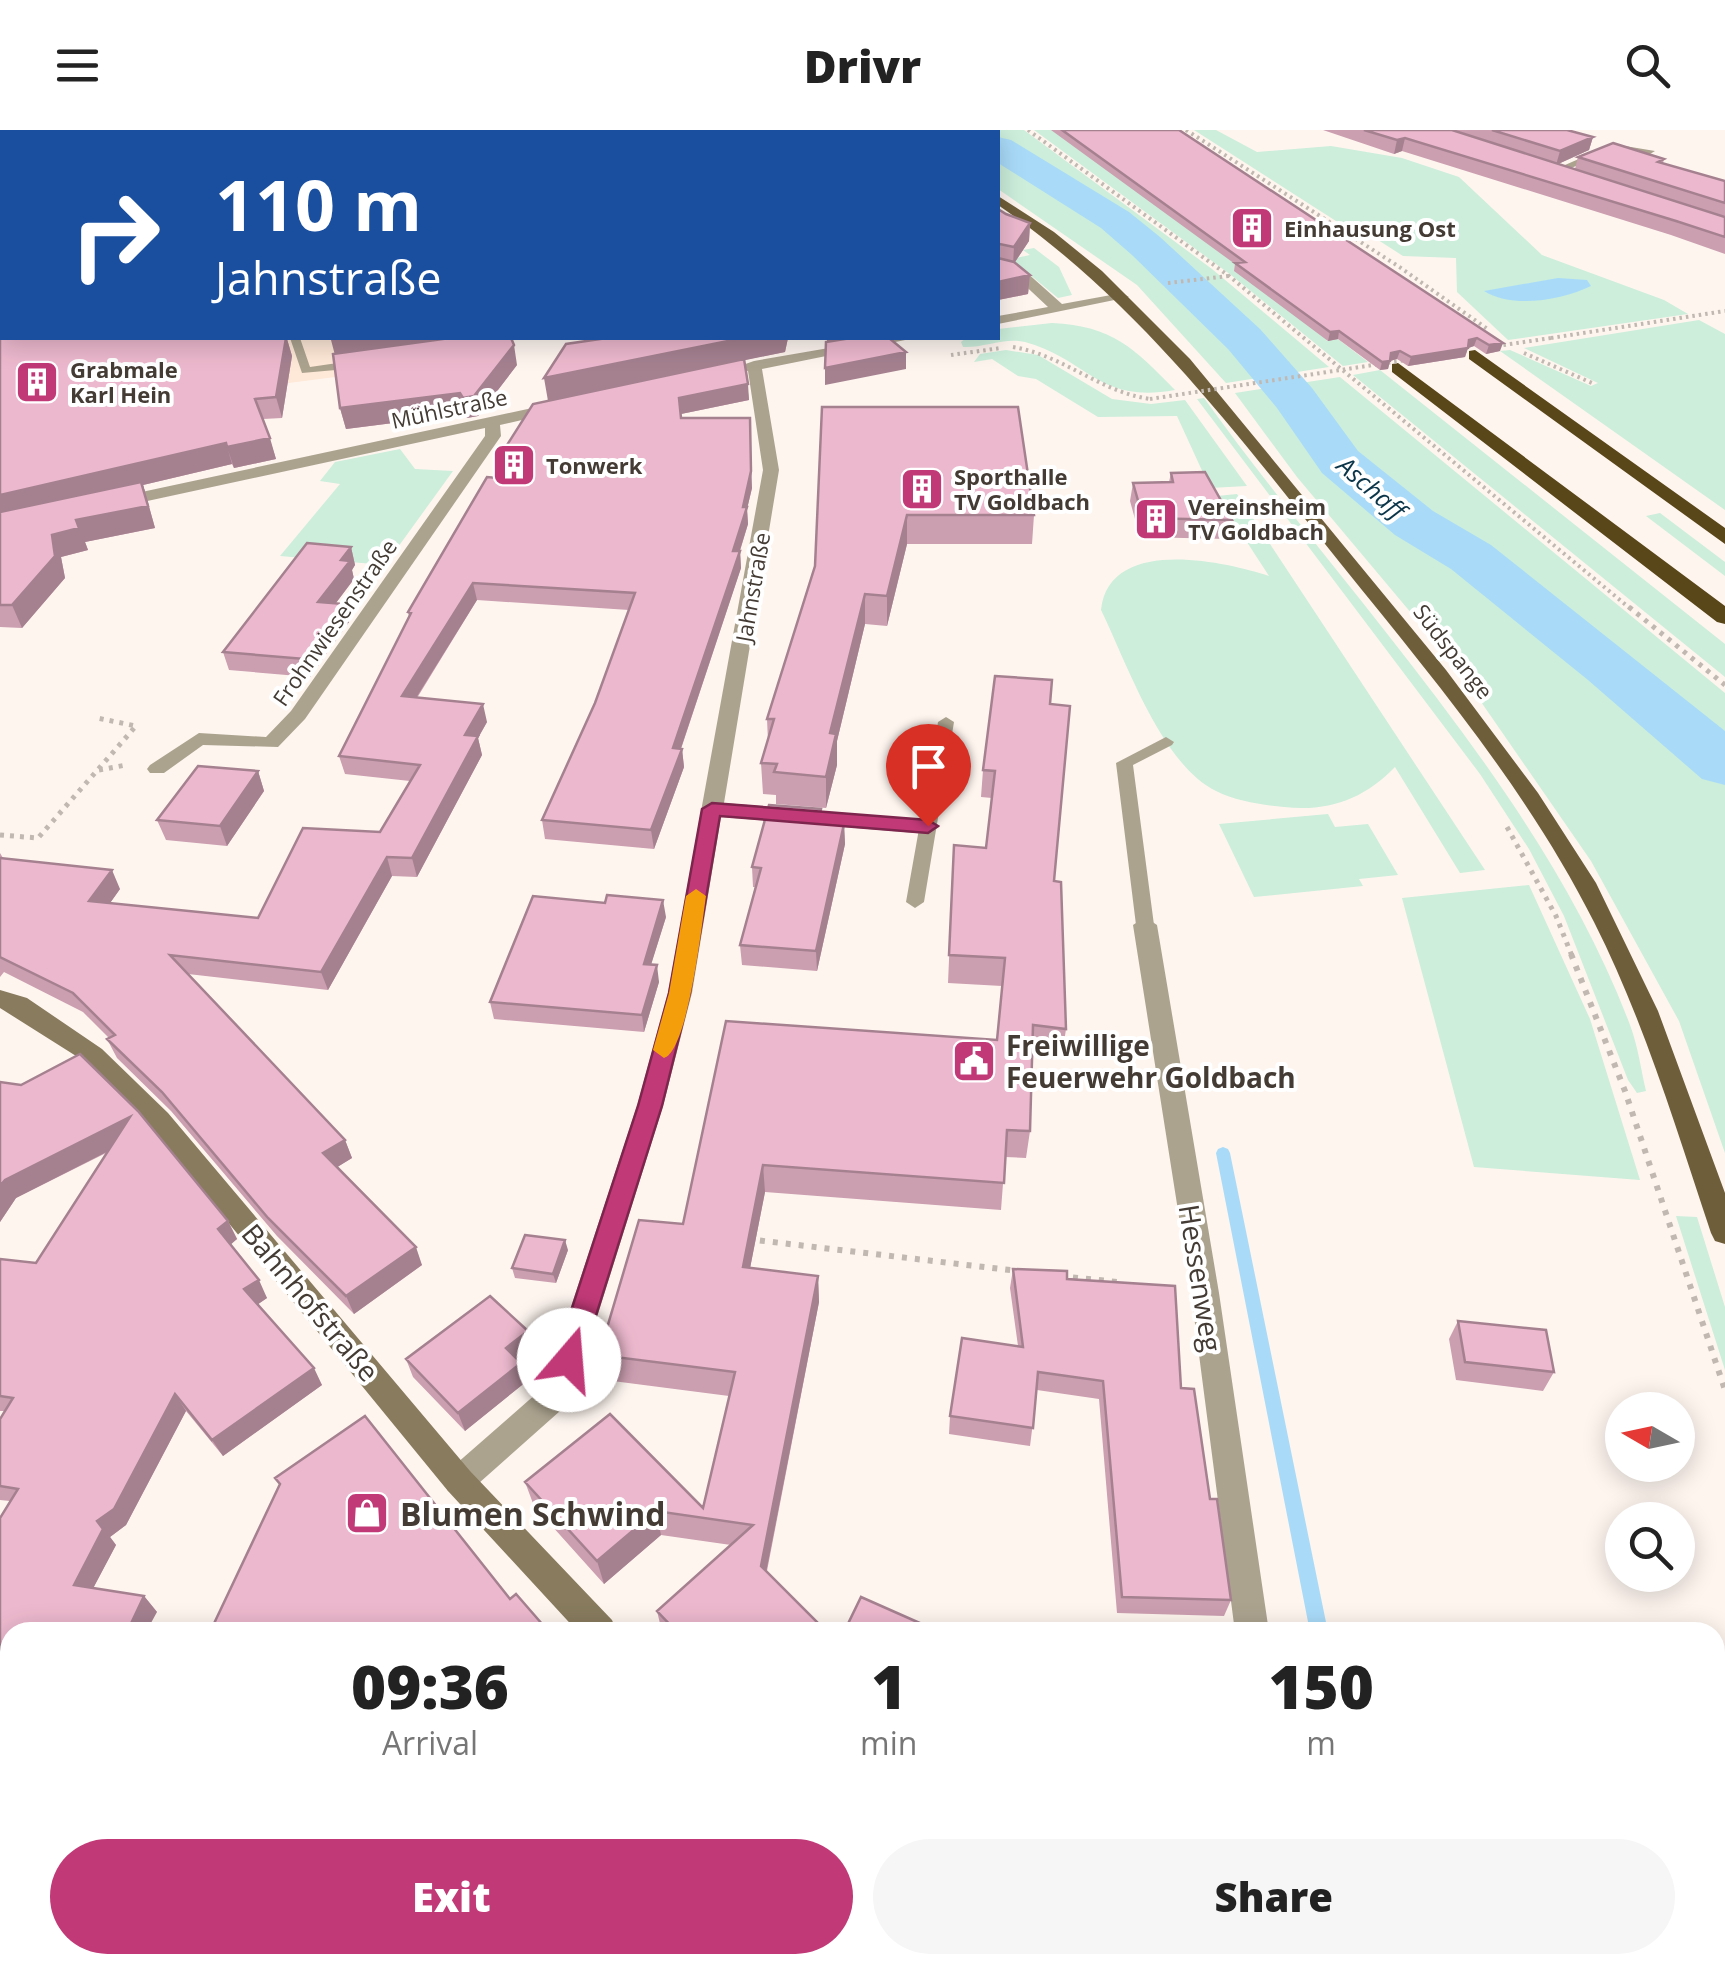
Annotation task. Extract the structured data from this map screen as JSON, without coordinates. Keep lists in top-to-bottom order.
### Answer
{
  "streets": {
    "main road": ["Südspange"],
    "street": [
      "Mühlstraße",
      "Jahnstraße",
      "Frohnwiesenstraße",
      "Hessenweg",
      "Bahnhofstraße"
    ]
  },
  "crossings": [
    ["Mühlstraße", "Frohnwiesenstraße"],
    ["Jahnstraße", "Bahnhofstraße"]
  ],
  "water": ["Aschaff"],
  "places": {
    "building": [
      "Einhausung Ost",
      "Grabmale Karl Hein",
      "Tonwerk",
      "Sporthalle TV Goldbach",
      "Vereinsheim TV Goldbach"
    ],
    "public building": ["Freiwillige Feuerwehr Goldbach"],
    "shop": ["Blumen Schwind"]
  },
  "north": "left",
  "page": {
    "header": "Drivr",
    "turn": ["110 m", "Jahnstraße"],
    "eta": [
      "09:36",
      "Arrival",
      "1",
      "min",
      "150",
      "m"
    ],
    "buttons": ["Exit", "Share"]
  }
}
